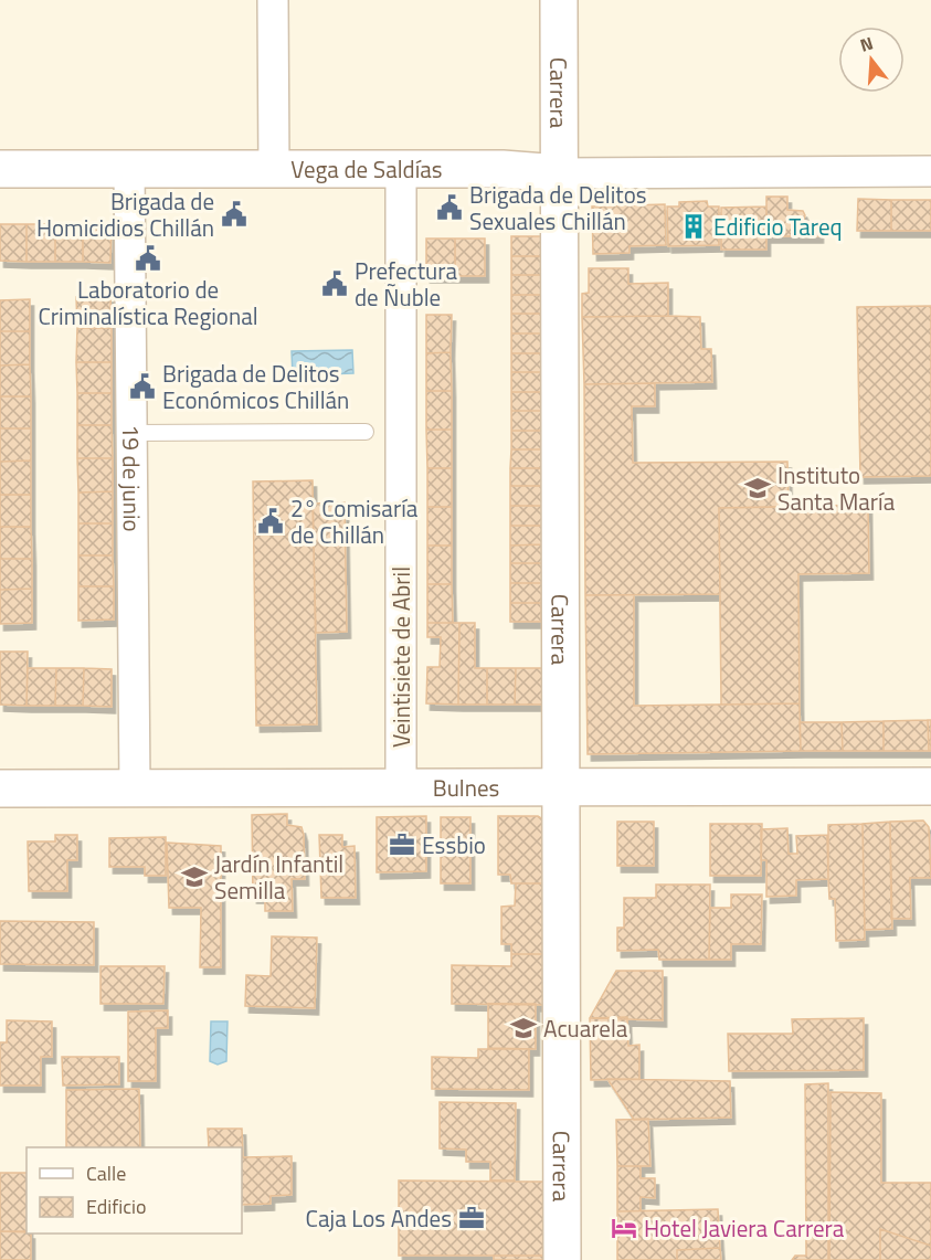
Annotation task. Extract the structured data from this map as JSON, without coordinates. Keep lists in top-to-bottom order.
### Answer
{
  "streets": {
    "street": [
      "Carrera",
      "Vega de Saldías",
      "19 de junio",
      "Veintisiete de Abril",
      "Bulnes"
    ]
  },
  "crossings": [
    ["Carrera", "Vega de Saldías"],
    ["Carrera", "Bulnes"],
    ["Vega de Saldías", "19 de junio"],
    ["Vega de Saldías", "Veintisiete de Abril"],
    ["19 de junio", "Bulnes"],
    ["Veintisiete de Abril", "Bulnes"]
  ],
  "places": {
    "public building": [
      "Brigada de Delitos Sexuales Chillán",
      "Brigada de Homicidios Chillán",
      "Laboratorio de Criminalística Regional",
      "Prefectura de Ñuble",
      "Brigada de Delitos Económicos Chillán",
      "2° Comisaría de Chillán"
    ],
    "building": ["Edificio Tareq"],
    "school or university": ["Instituto Santa María", "Jardín Infantil Semilla", "Acuarela"],
    "office": ["Essbio", "Caja Los Andes"],
    "hotel": ["Hotel Javiera Carrera"]
  },
  "legend": ["Calle", "Edificio"],
  "north": "top"
}
